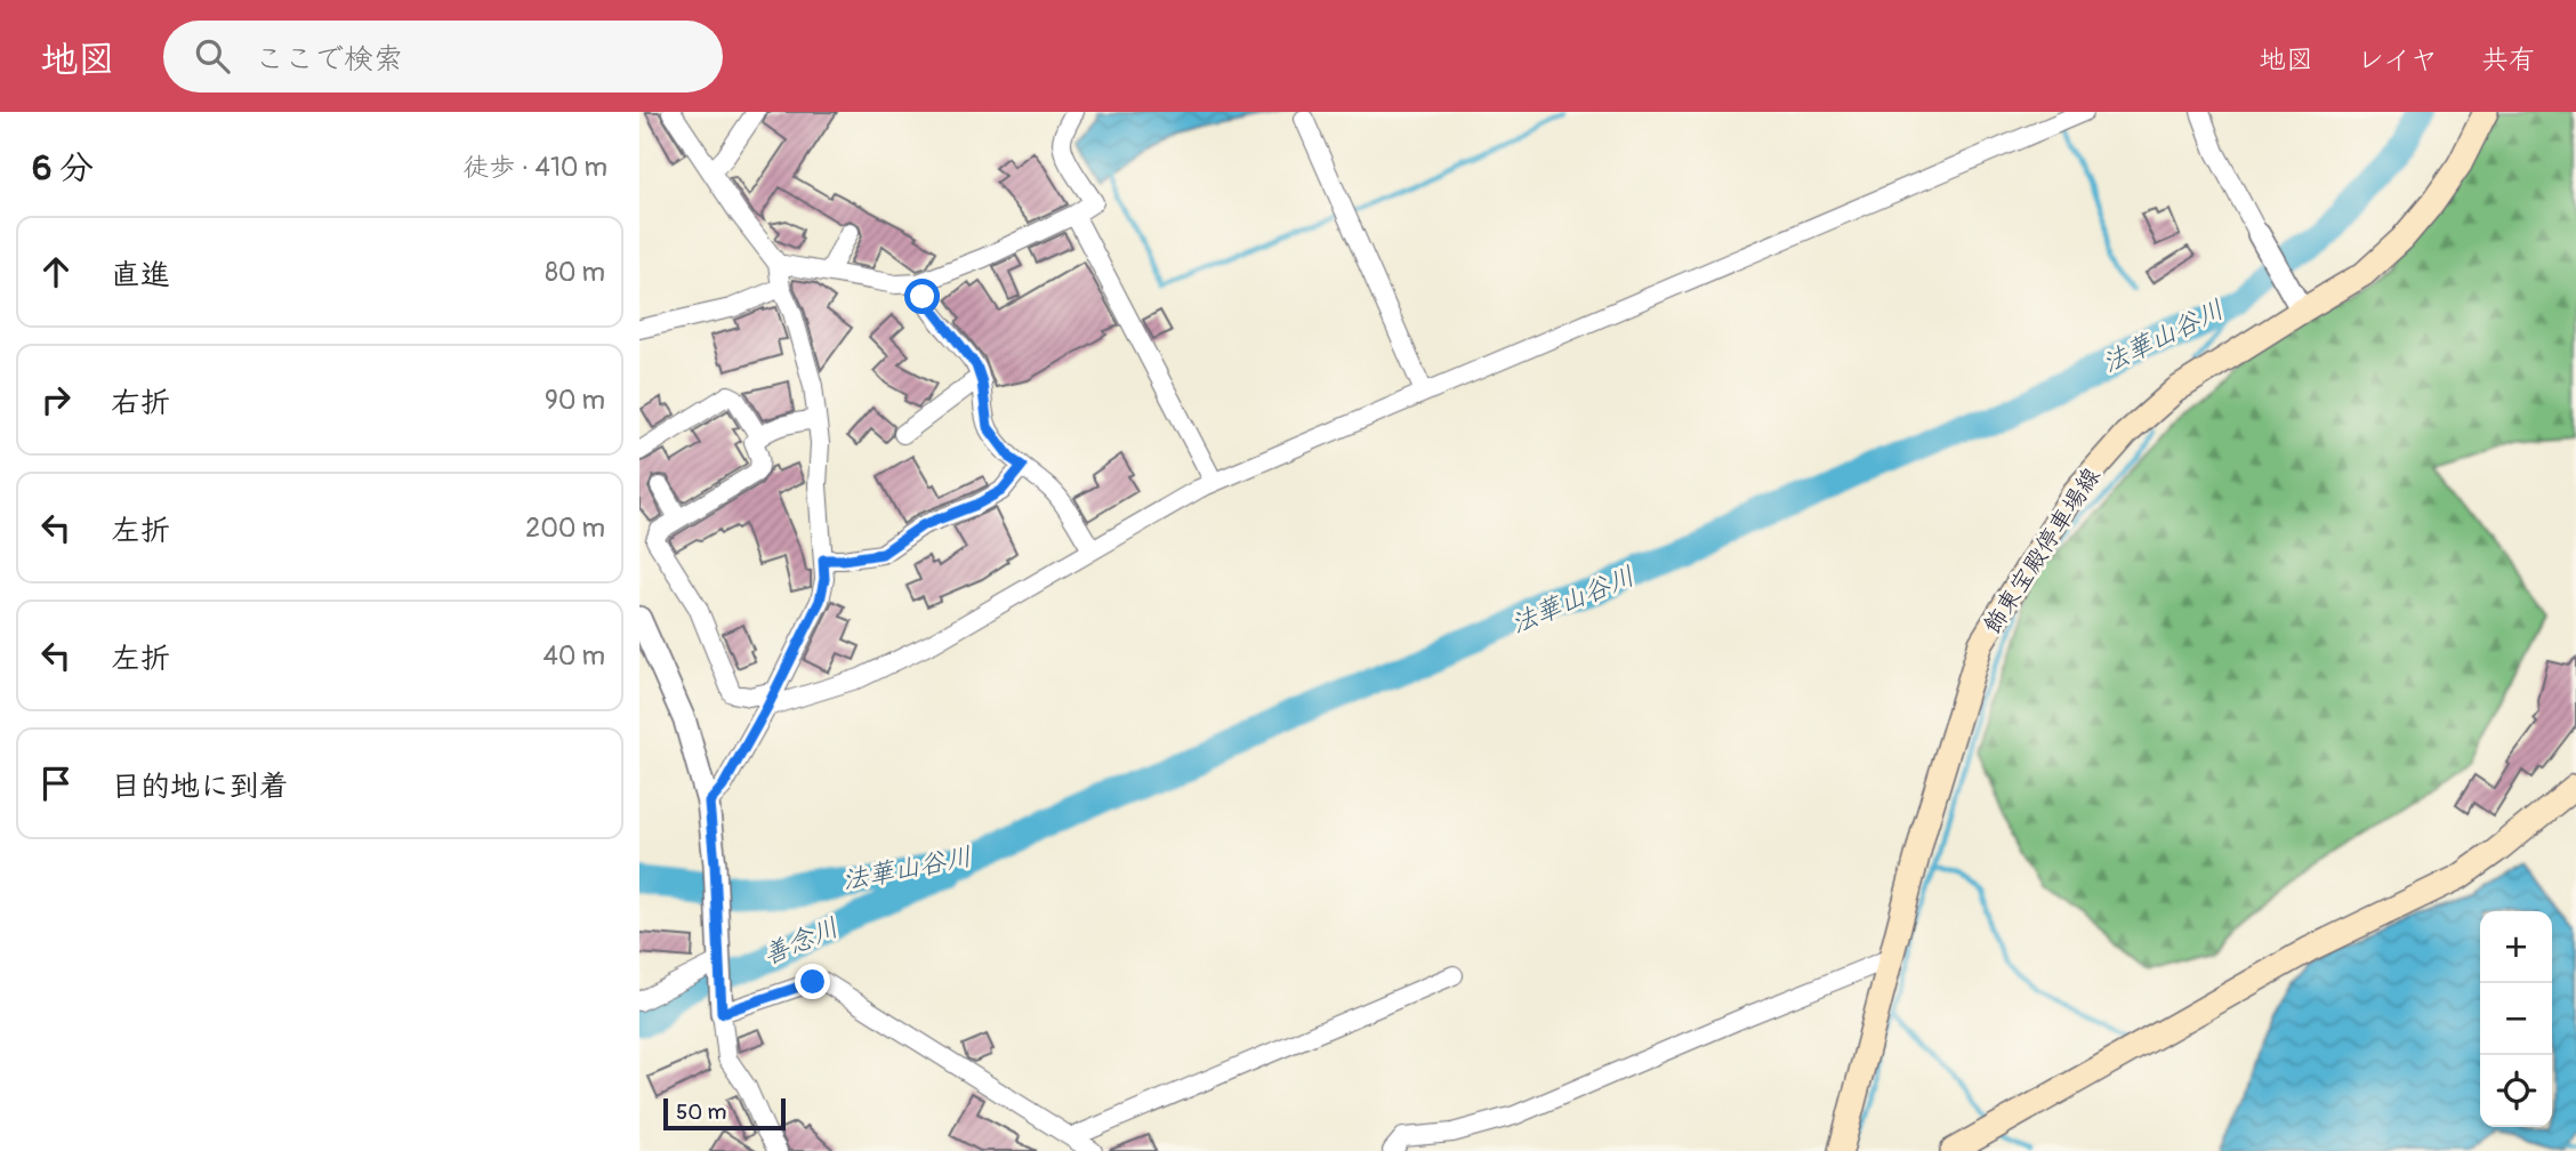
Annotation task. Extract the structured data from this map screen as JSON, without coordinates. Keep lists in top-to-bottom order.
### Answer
{
  "streets": {
    "main road": ["飾東宝殿停車場線"]
  },
  "water": ["法華山谷川", "善念川"],
  "scale_bar": "50 m",
  "page": {
    "header": "地図",
    "search": "ここで検索",
    "nav": ["地図", "レイヤ", "共有"],
    "heading": ["6 分", "徒歩 · 410 m"],
    "list": [
      ["直進", "80 m"],
      ["右折", "90 m"],
      ["左折", "200 m"],
      ["左折", "40 m"],
      "目的地に到着"
    ],
    "map_buttons": ["+", "−"],
    "scale": "50 m"
  }
}
